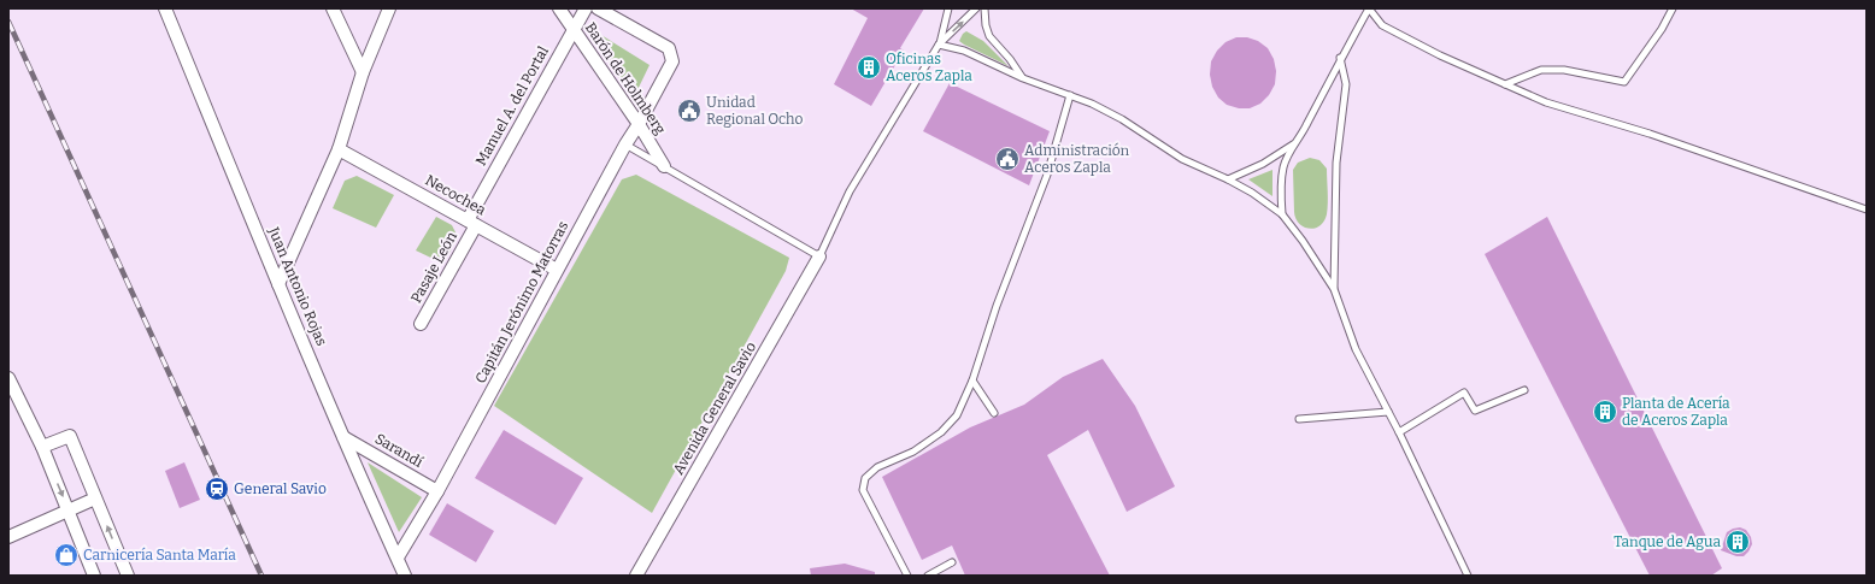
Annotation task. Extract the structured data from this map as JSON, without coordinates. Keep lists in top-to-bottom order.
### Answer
{
  "streets": {
    "street": [
      "Barón de Holmberg",
      "Manuel A. del Portal",
      "Necochea",
      "Pasaje León",
      "Juan Antonio Rojas",
      "Capitán Jerónimo Matorras",
      "Avenida General Savio",
      "Sarandí"
    ]
  },
  "crossings": [
    ["Barón de Holmberg", "Manuel A. del Portal"],
    ["Barón de Holmberg", "Capitán Jerónimo Matorras"],
    ["Manuel A. del Portal", "Necochea"],
    ["Manuel A. del Portal", "Pasaje León"],
    ["Necochea", "Pasaje León"],
    ["Necochea", "Capitán Jerónimo Matorras"],
    ["Juan Antonio Rojas", "Capitán Jerónimo Matorras"],
    ["Juan Antonio Rojas", "Sarandí"],
    ["Capitán Jerónimo Matorras", "Sarandí"]
  ],
  "places": {
    "building": ["Oficinas Aceros Zapla", "Planta de Acería de Aceros Zapla", "Tanque de Agua"],
    "public building": ["Unidad Regional Ocho", "Administración Aceros Zapla"],
    "station": ["General Savio"],
    "shop": ["Carnicería Santa María"]
  }
}
